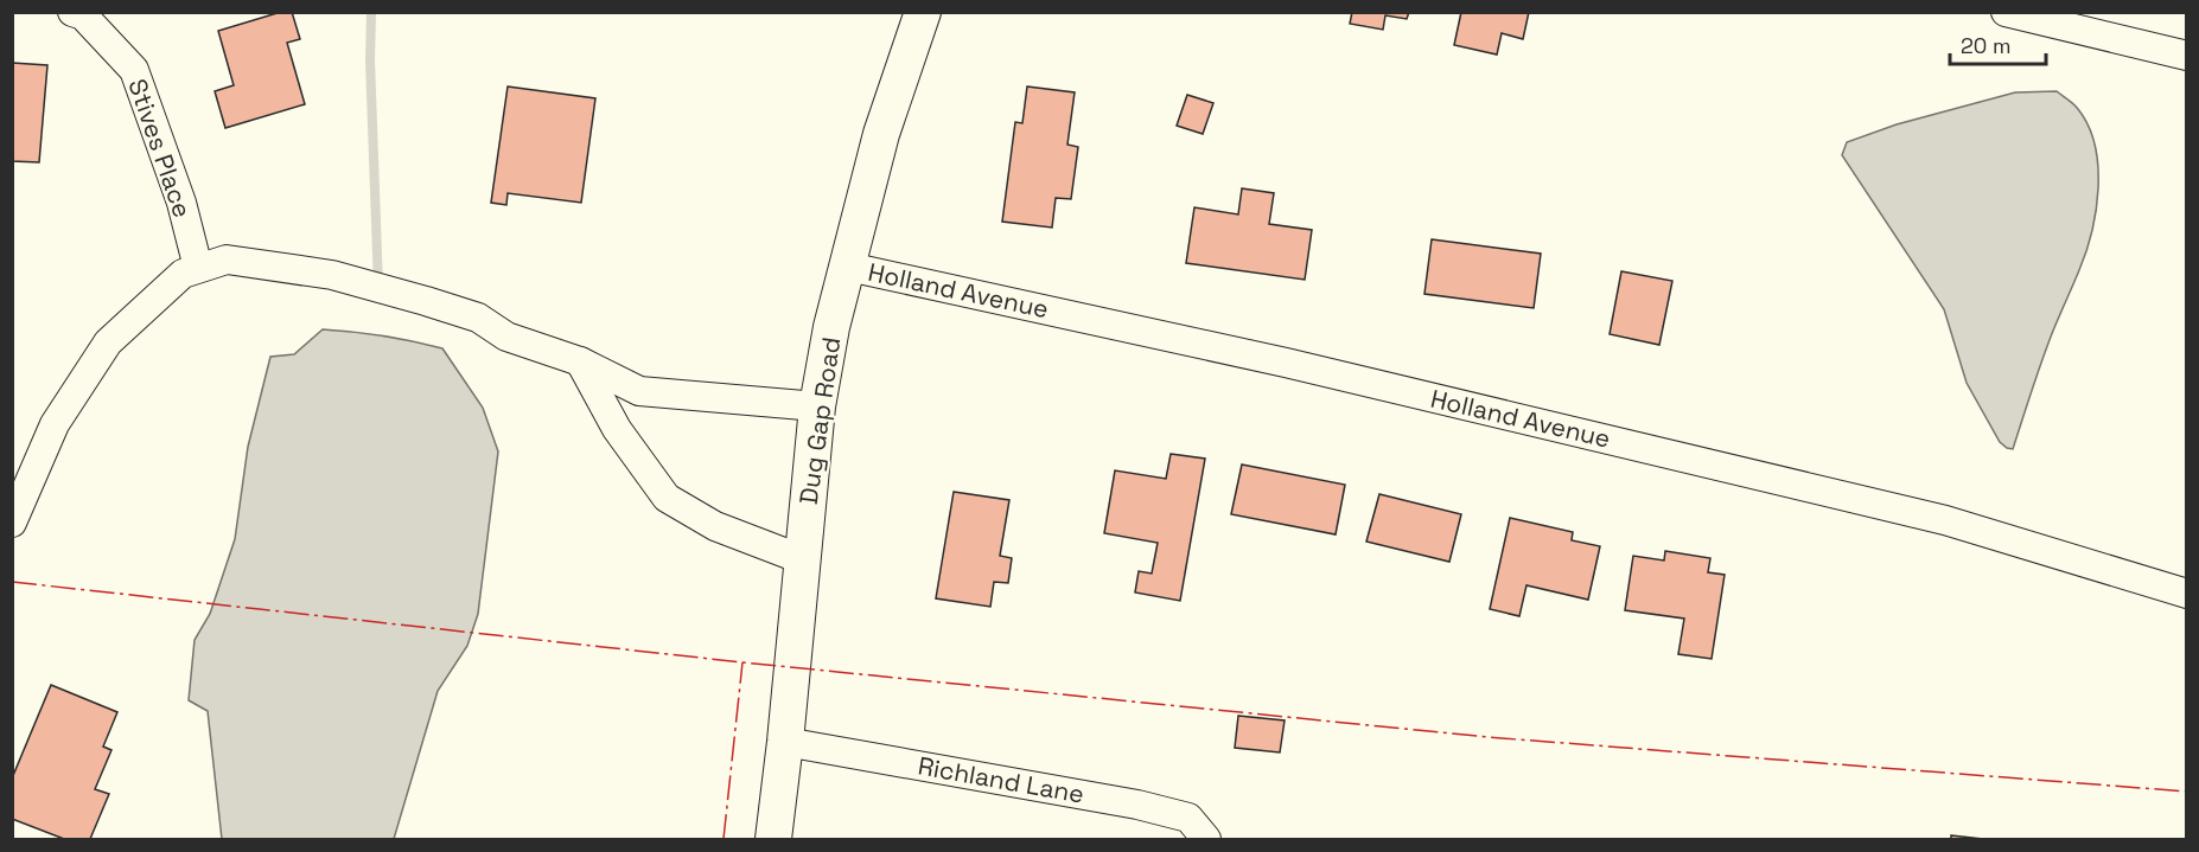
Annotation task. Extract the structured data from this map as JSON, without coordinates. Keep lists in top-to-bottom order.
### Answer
{
  "streets": {
    "street": [
      "Stives Place",
      "Holland Avenue",
      "Dug Gap Road",
      "Richland Lane"
    ]
  },
  "crossings": [
    ["Holland Avenue", "Dug Gap Road"],
    ["Dug Gap Road", "Richland Lane"]
  ],
  "scale_bar": "20 m"
}
